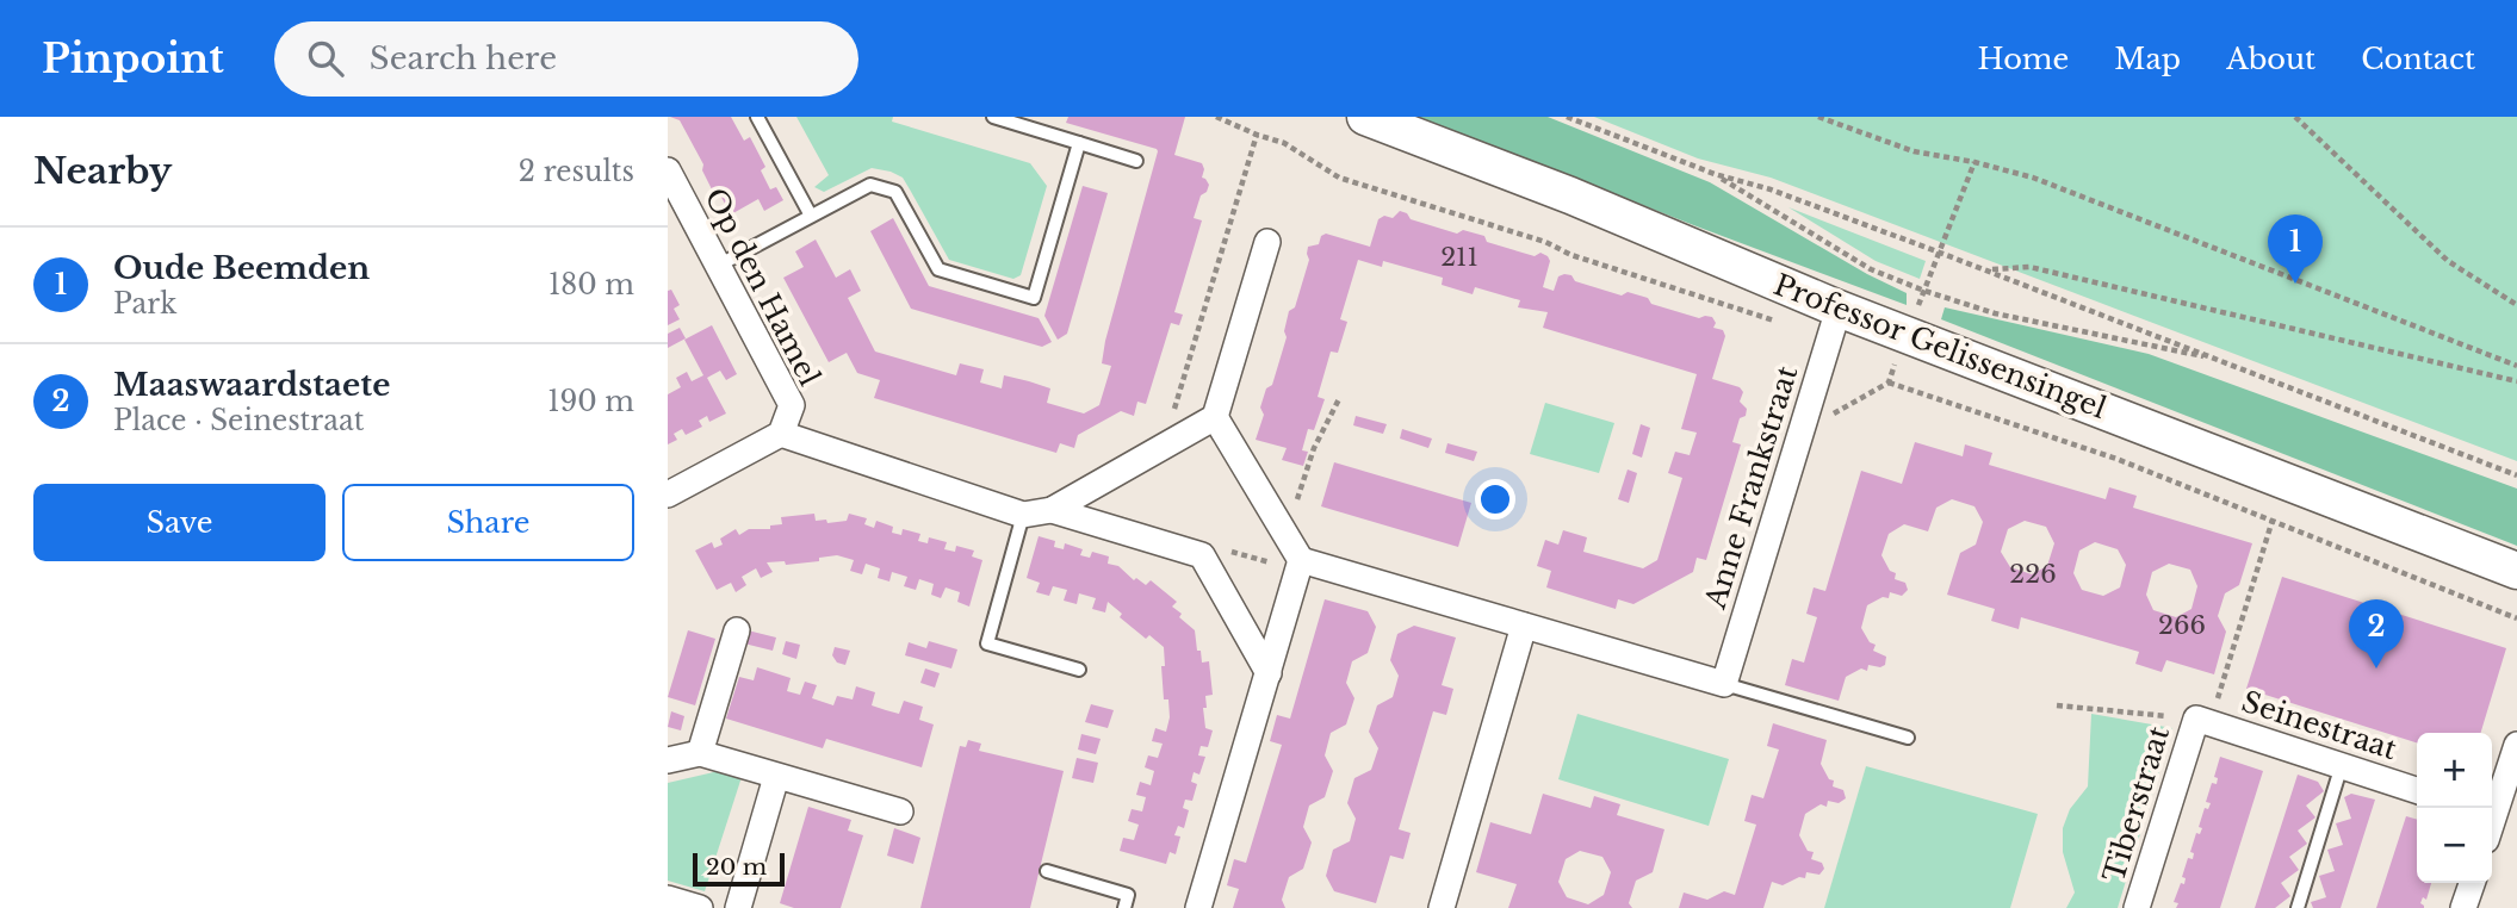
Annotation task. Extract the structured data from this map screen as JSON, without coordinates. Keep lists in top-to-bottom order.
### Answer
{
  "streets": {
    "main road": ["Professor Gelissensingel"],
    "street": [
      "Op den Hamel",
      "Anne Frankstraat",
      "Seinestraat",
      "Tiberstraat"
    ]
  },
  "crossings": [
    ["Professor Gelissensingel", "Anne Frankstraat"],
    ["Seinestraat", "Tiberstraat"]
  ],
  "house_numbers": ["211", "226", "266"],
  "scale_bar": "20 m",
  "page": {
    "header": "Pinpoint",
    "search": "Search here",
    "nav": [
      "Home",
      "Map",
      "About",
      "Contact"
    ],
    "heading": ["Nearby", "2 results"],
    "pins": ["1", "2"],
    "list": [
      {
        "mark": "1",
        "name": "Oude Beemden",
        "note": "Park",
        "value": "180 m"
      },
      {
        "mark": "2",
        "name": "Maaswaardstaete",
        "note": "Place · Seinestraat",
        "value": "190 m"
      }
    ],
    "buttons": ["Save", "Share"],
    "map_buttons": ["+", "−"],
    "scale": "20 m"
  }
}
